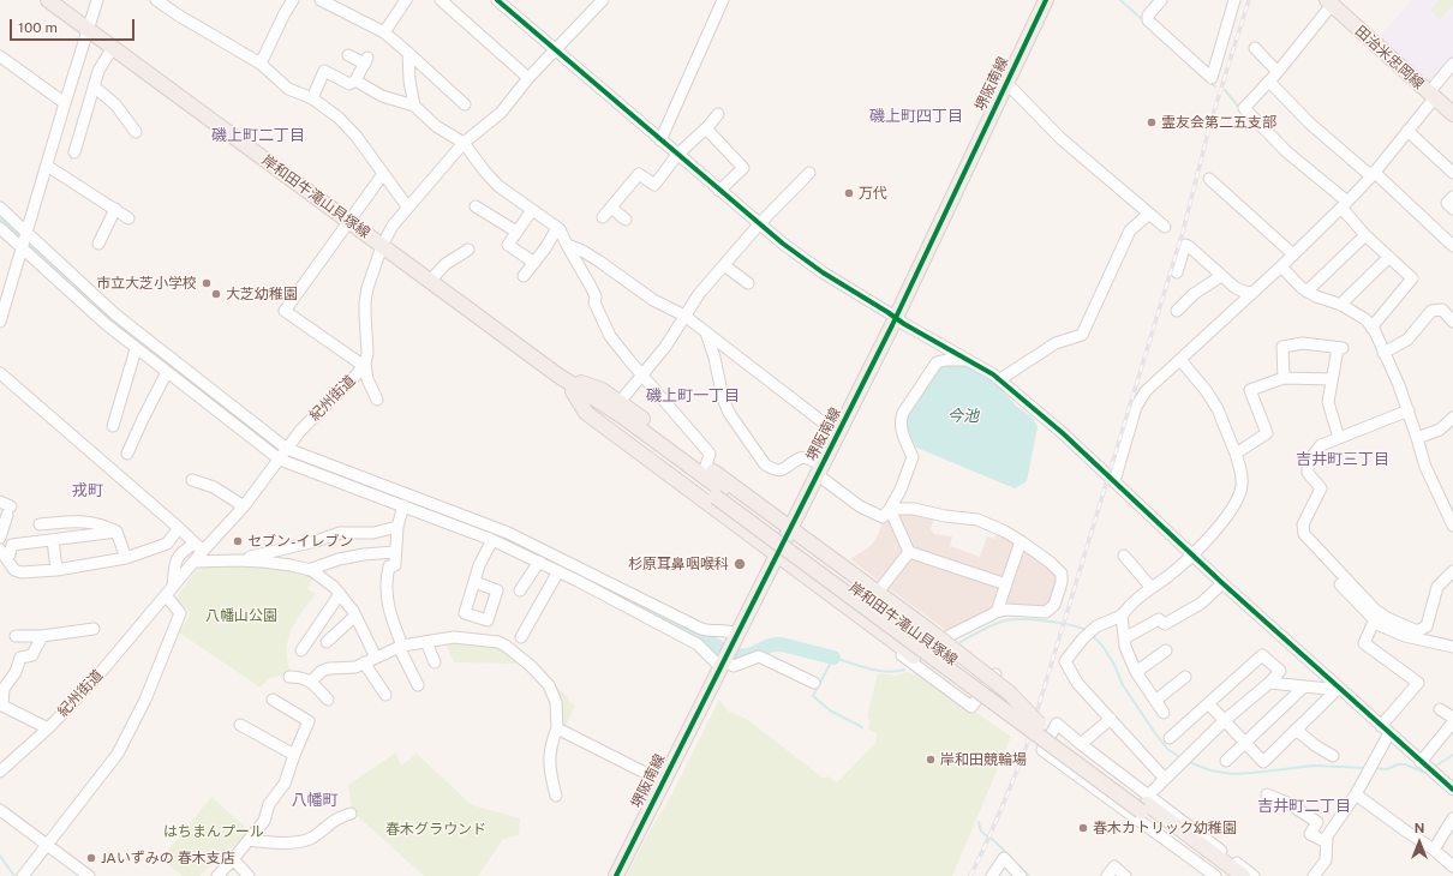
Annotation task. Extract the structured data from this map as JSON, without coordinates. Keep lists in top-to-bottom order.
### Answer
{
  "streets": {
    "main road": ["田治米忠岡線", "堺阪南線", "岸和田牛滝山貝塚線"],
    "street": ["紀州街道"]
  },
  "crossings": [
    ["岸和田牛滝山貝塚線", "紀州街道"]
  ],
  "districts": [
    "磯上町四丁目",
    "磯上町二丁目",
    "磯上町一丁目",
    "吉井町三丁目",
    "戎町",
    "八幡町",
    "吉井町二丁目"
  ],
  "water": ["今池"],
  "parks": ["八幡山公園", "春木グラウンド", "はちまんプール"],
  "places": [
    "霊友会第二五支部",
    "万代",
    "市立大芝小学校",
    "大芝幼稚園",
    "セブン-イレブン",
    "杉原耳鼻咽喉科",
    "岸和田競輪場",
    "春木カトリック幼稚園",
    "JAいずみの 春木支店"
  ],
  "scale_bar": "100 m",
  "north": "top"
}
